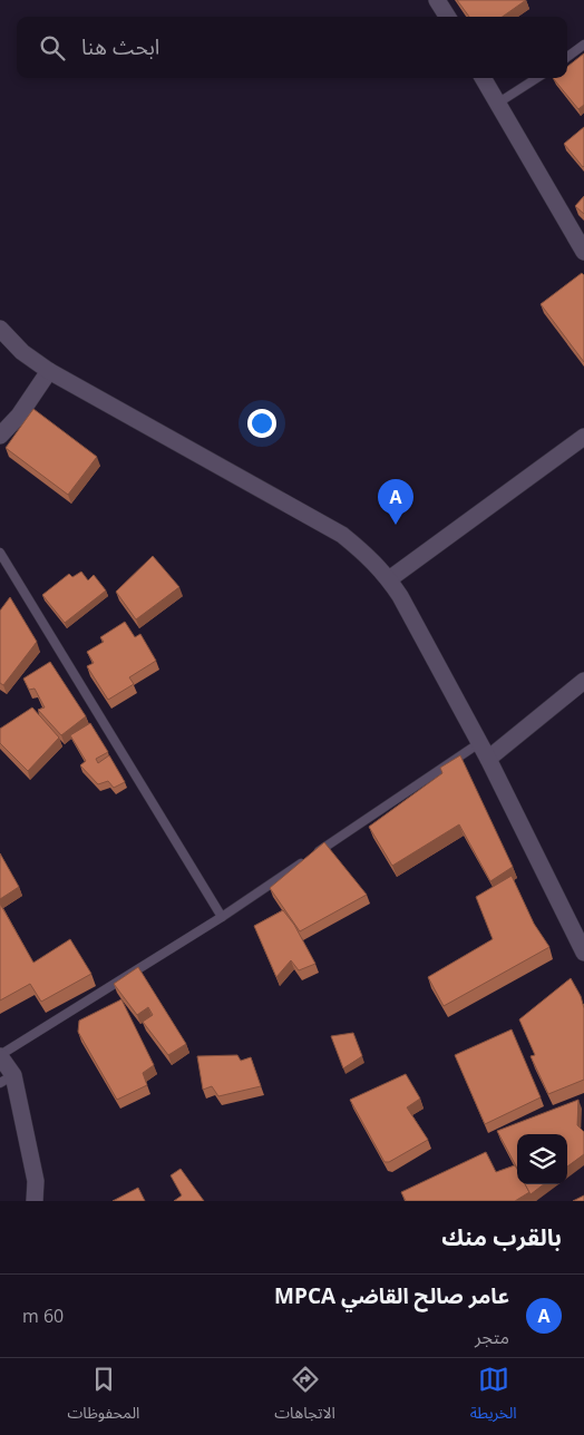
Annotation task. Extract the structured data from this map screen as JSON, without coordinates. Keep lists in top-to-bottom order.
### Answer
{
  "page": {
    "search": "ابحث هنا",
    "pins": "A",
    "heading": "بالقرب منك",
    "list": [
      {
        "mark": "A",
        "name": "عامر صالح القاضي MPCA",
        "note": "متجر",
        "value": "60 m"
      }
    ],
    "nav": ["الخريطة", "الاتجاهات", "المحفوظات"]
  }
}
